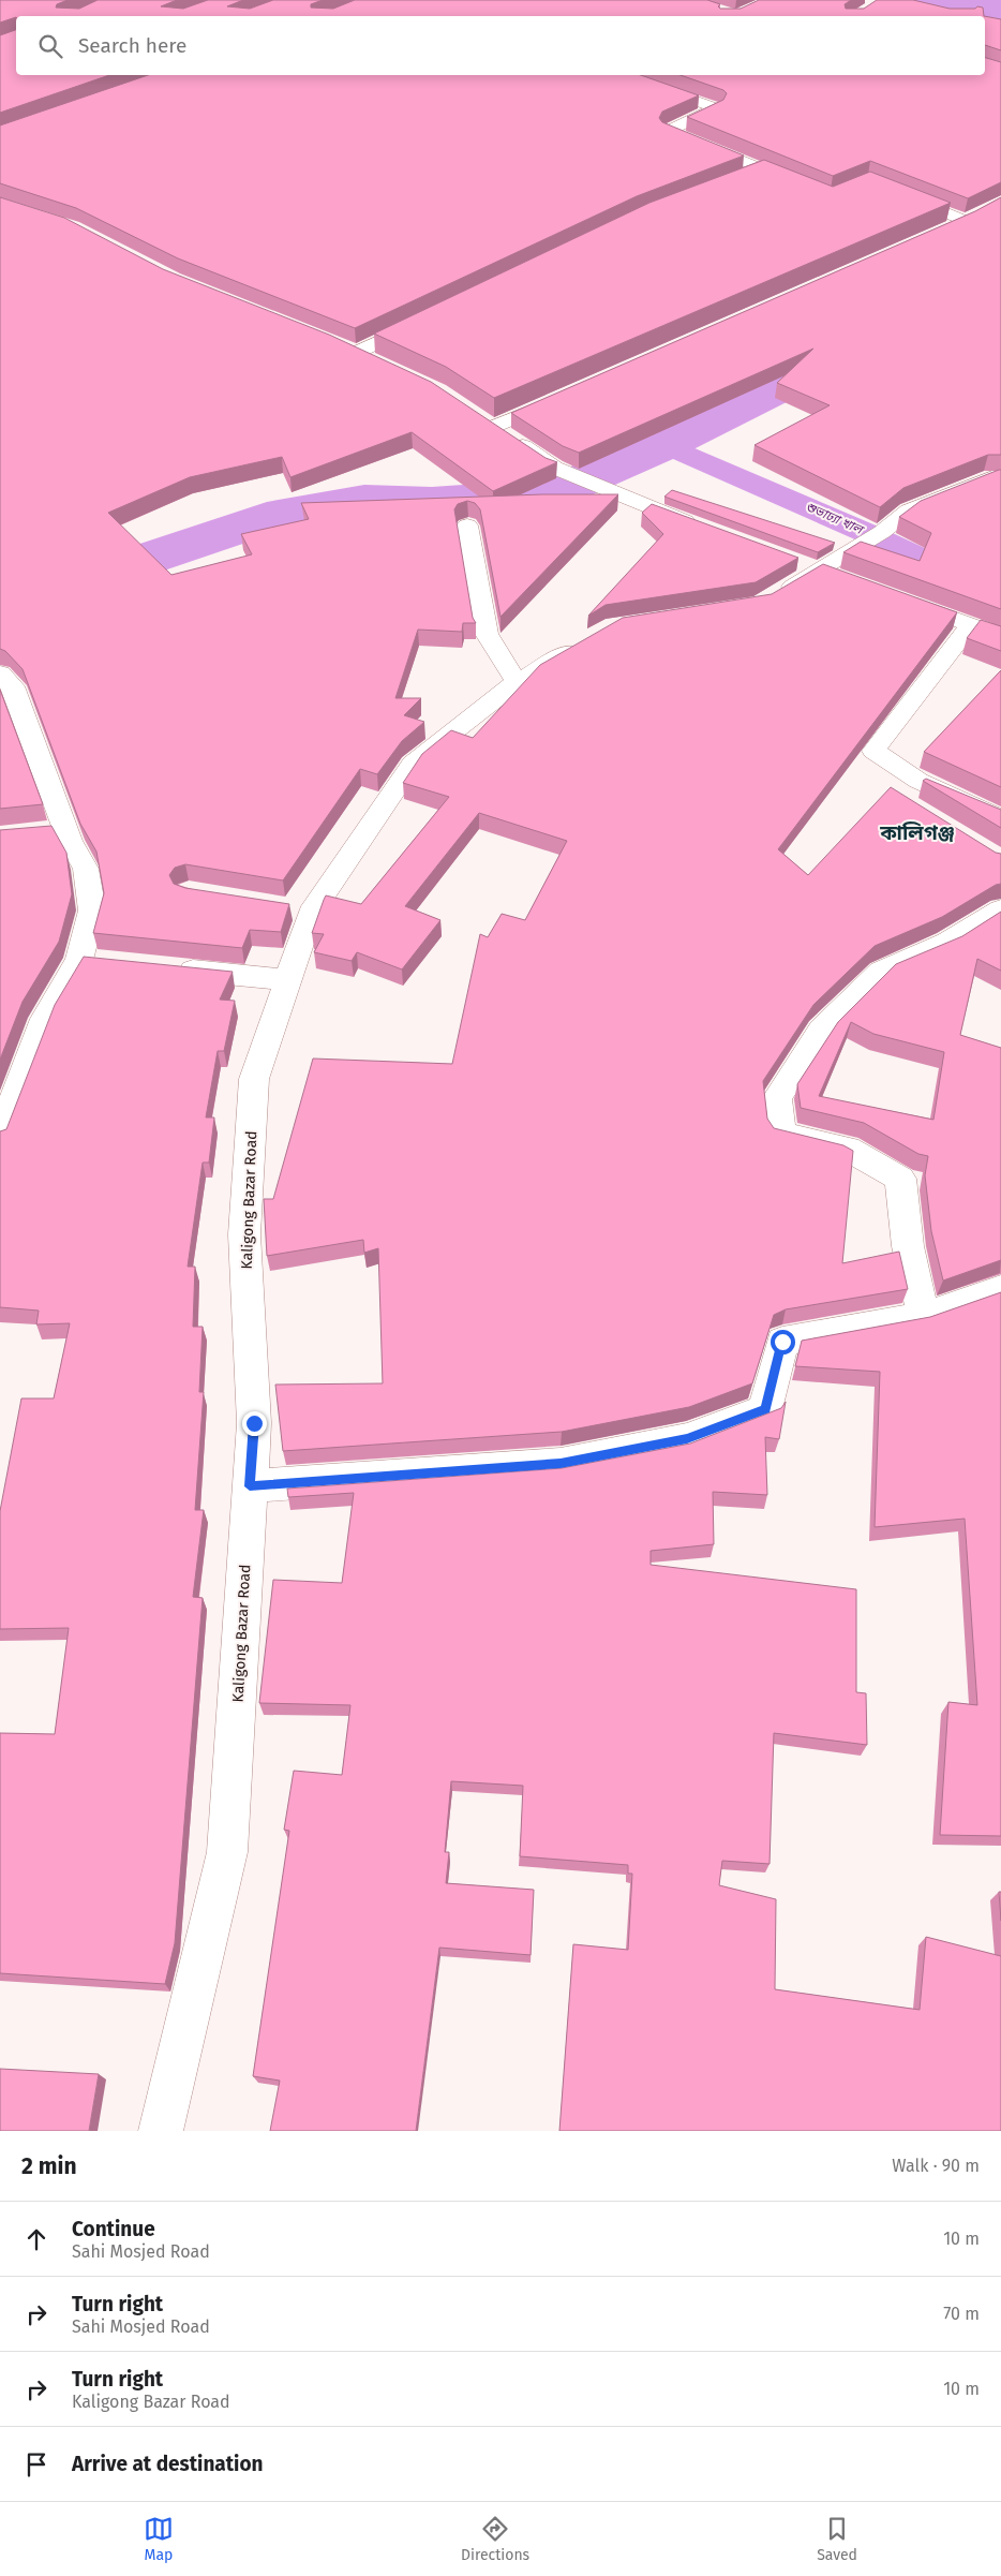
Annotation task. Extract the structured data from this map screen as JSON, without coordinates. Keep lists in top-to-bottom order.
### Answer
{
  "streets": {
    "street": ["Kaligong Bazar Road"]
  },
  "districts": ["কালিগঞ্জ"],
  "water": ["শুভাঢ্যা খাল"],
  "page": {
    "search": "Search here",
    "heading": ["2 min", "Walk · 90 m"],
    "list": [
      ["Continue", "Sahi Mosjed Road", "10 m"],
      ["Turn right", "Sahi Mosjed Road", "70 m"],
      ["Turn right", "Kaligong Bazar Road", "10 m"],
      "Arrive at destination"
    ],
    "nav": ["Map", "Directions", "Saved"]
  }
}
